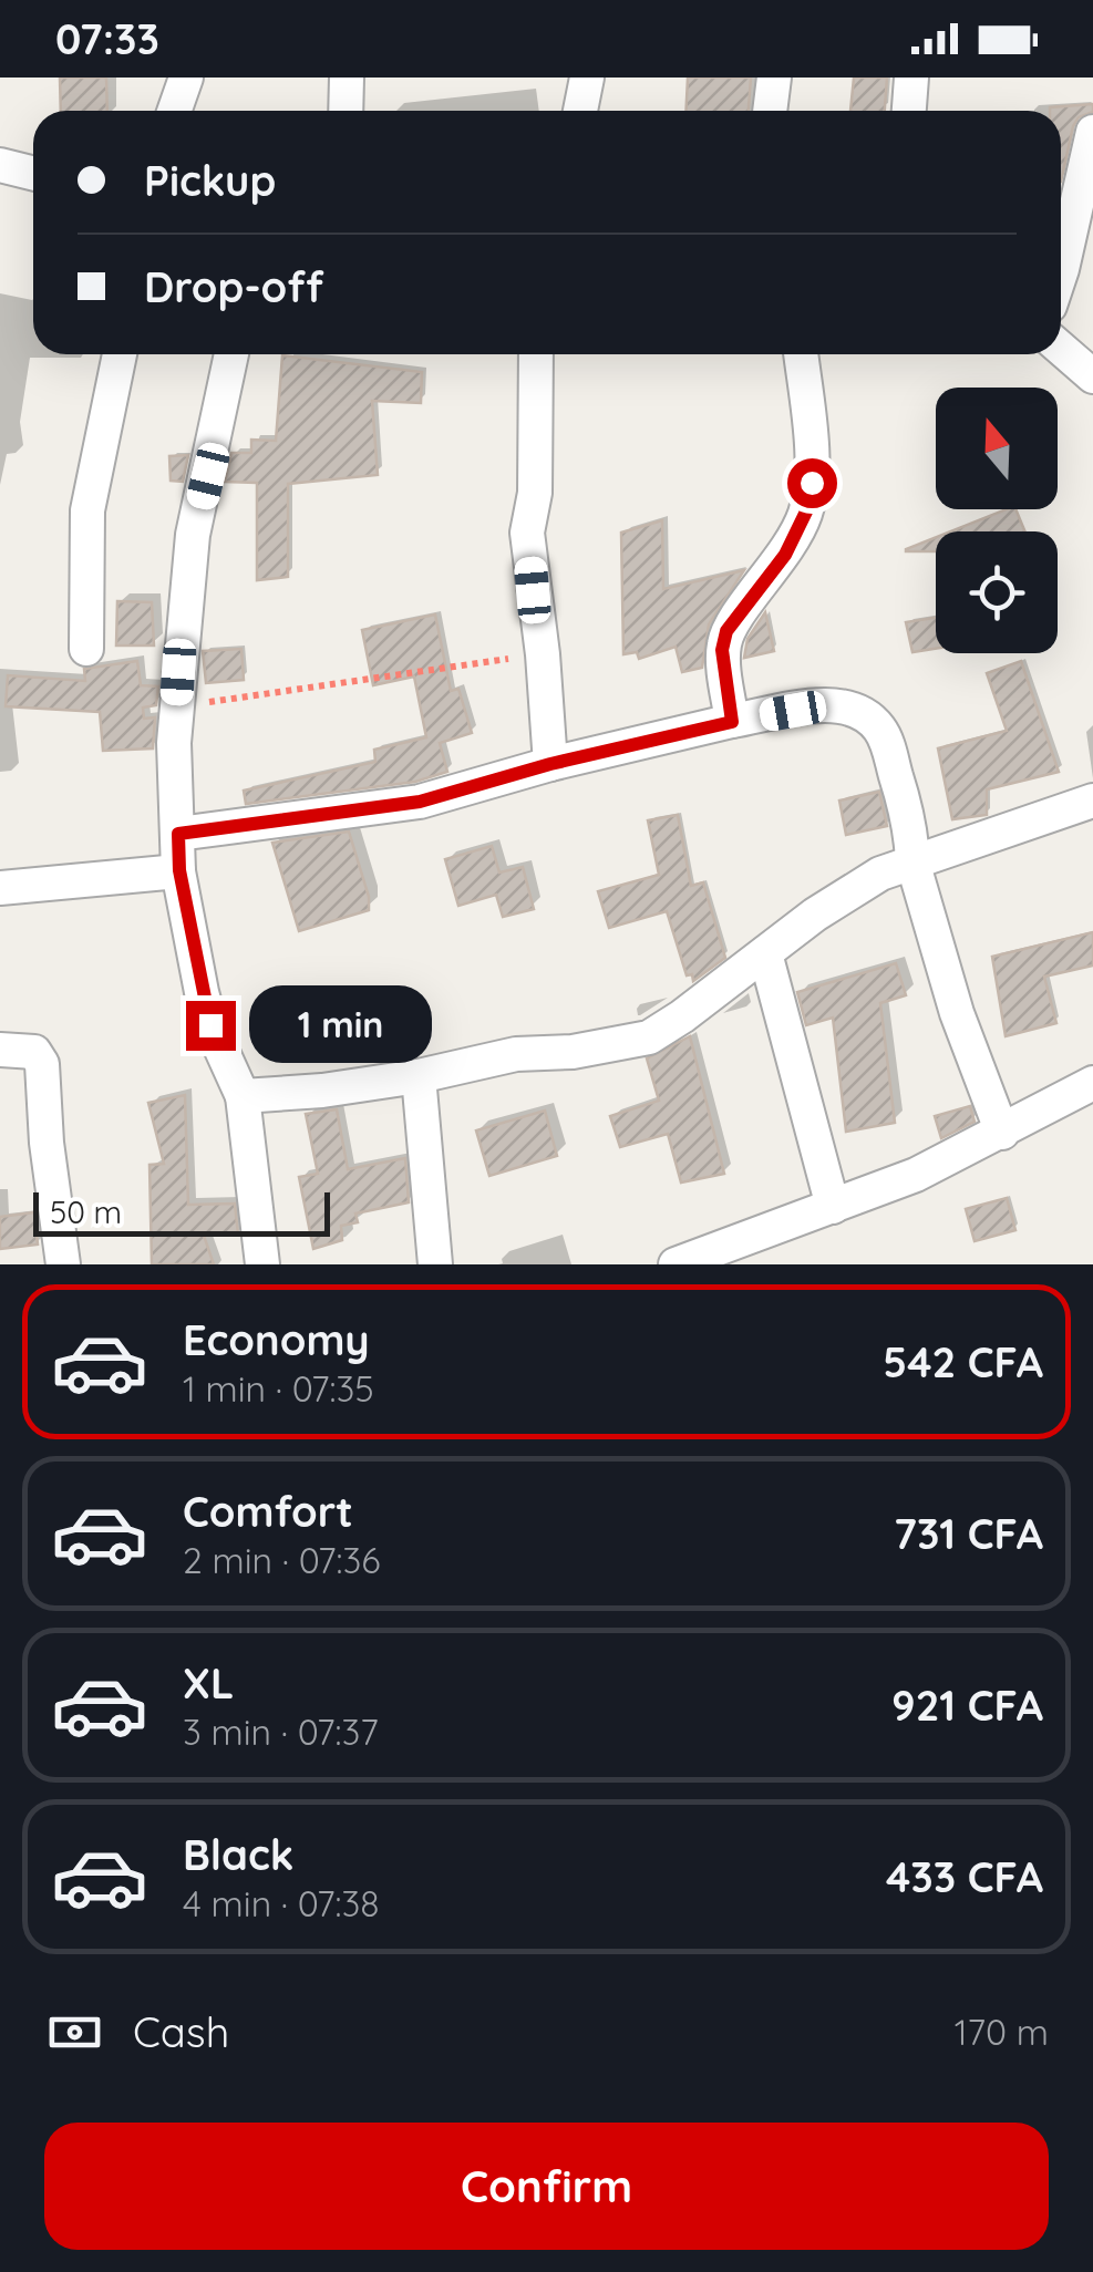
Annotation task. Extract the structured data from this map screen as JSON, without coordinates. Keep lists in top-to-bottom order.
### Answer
{
  "scale_bar": "50 m",
  "north": "top",
  "page": {
    "status": "07:33",
    "banner": ["Pickup", "Drop-off"],
    "bubble": "1 min",
    "scale": "50 m",
    "list": [
      {
        "name": "Economy",
        "note": "1 min · 07:35",
        "value": "542 CFA"
      },
      {
        "name": "Comfort",
        "note": "2 min · 07:36",
        "value": "731 CFA"
      },
      {
        "name": "XL",
        "note": "3 min · 07:37",
        "value": "921 CFA"
      },
      {
        "name": "Black",
        "note": "4 min · 07:38",
        "value": "433 CFA"
      }
    ],
    "pay": ["Cash", "170 m"],
    "buttons": "Confirm"
  }
}
